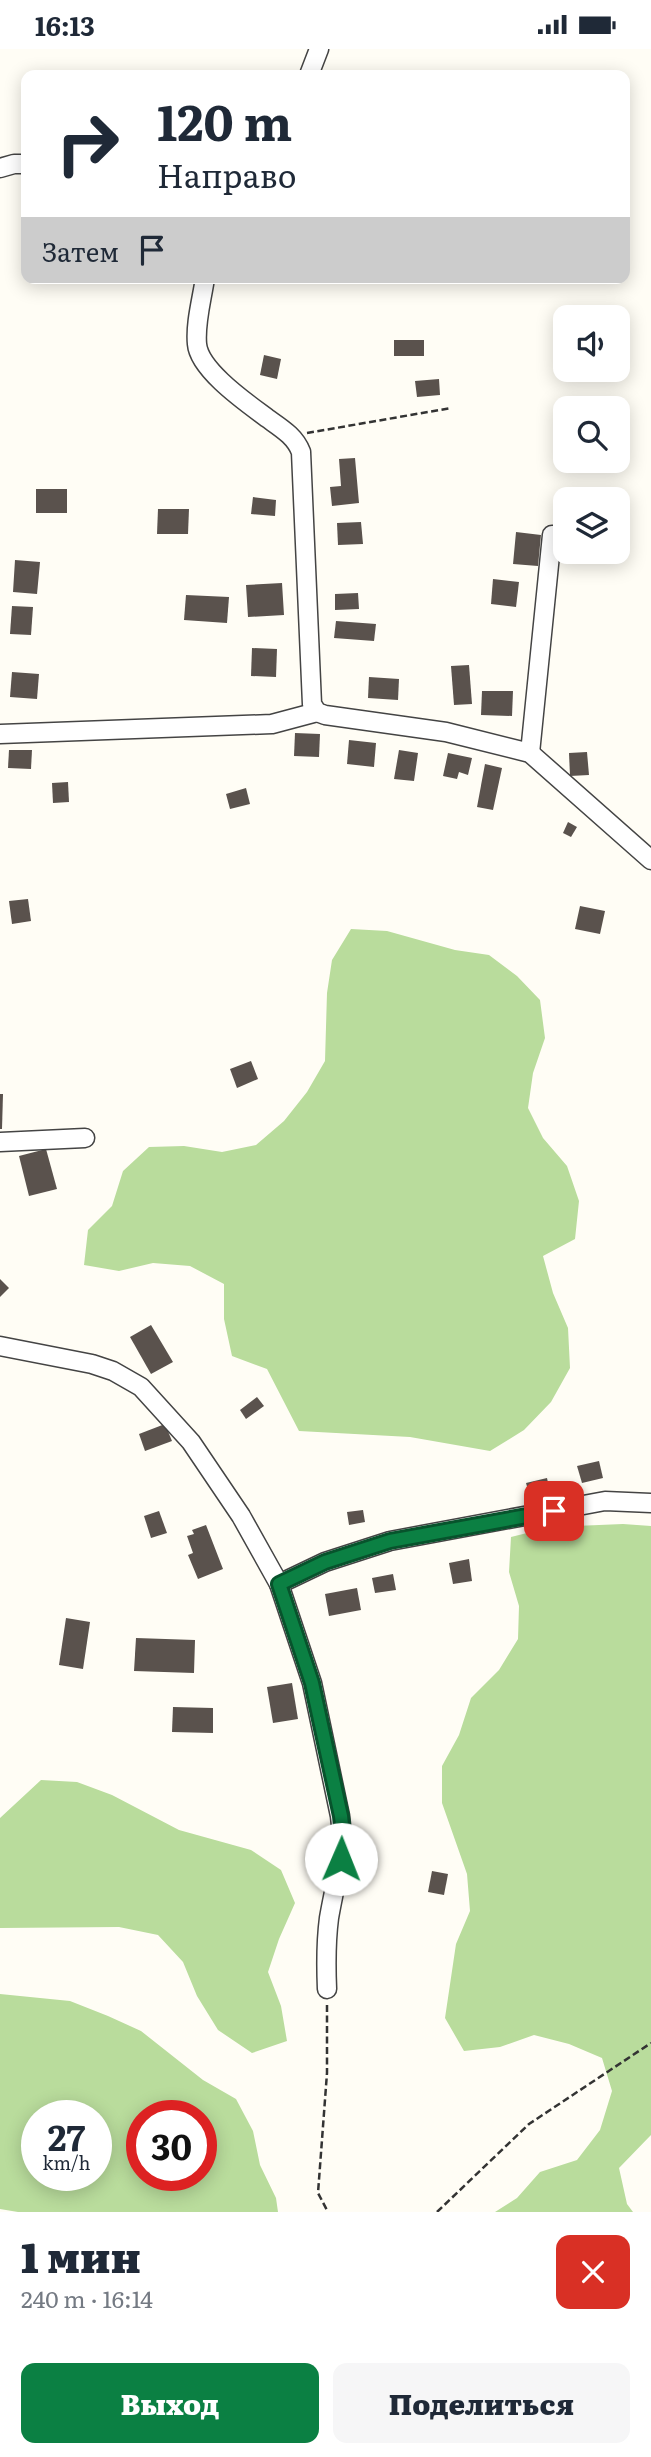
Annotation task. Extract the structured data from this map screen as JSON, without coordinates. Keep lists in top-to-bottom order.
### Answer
{
  "page": {
    "status": "16:13",
    "turn": ["120 m", "Направо"],
    "then": "Затем",
    "speed": "27 km/h",
    "limit": "30",
    "heading": ["1 мин", "240 m · 16:14"],
    "buttons": ["Выход", "Поделиться"]
  }
}
